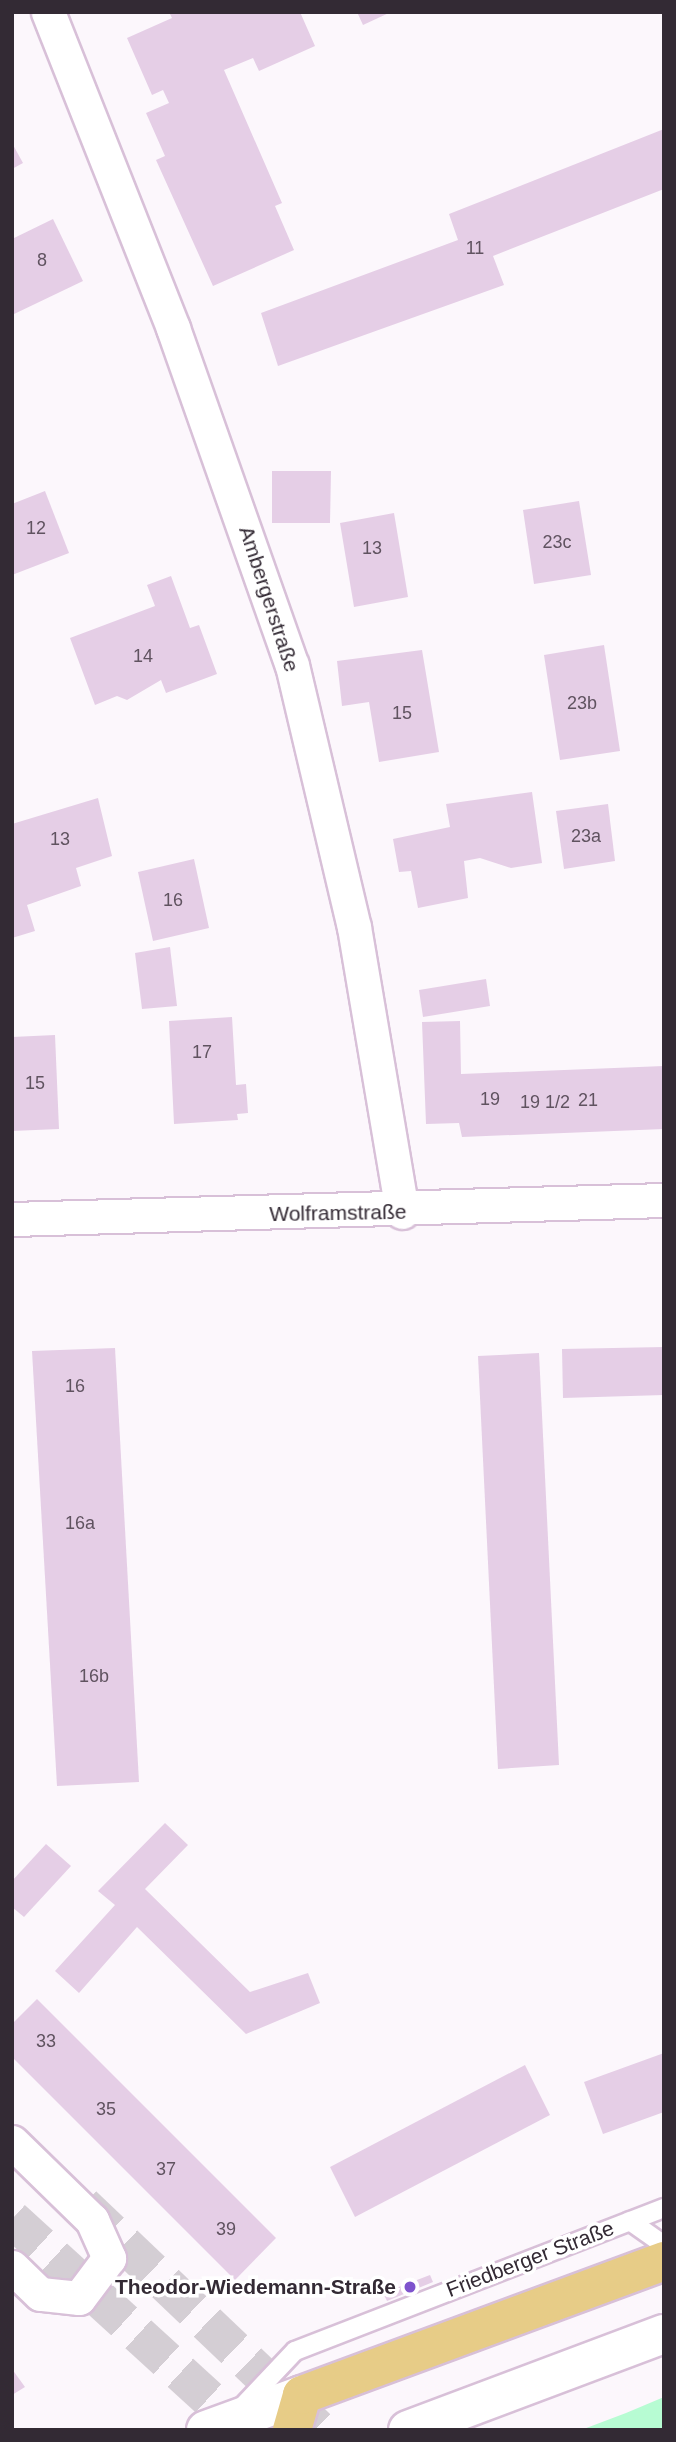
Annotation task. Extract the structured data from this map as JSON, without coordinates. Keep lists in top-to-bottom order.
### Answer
{
  "streets": {
    "main road": ["Friedberger Straße"],
    "street": ["Ambergerstraße", "Wolframstraße"]
  },
  "crossings": [
    ["Ambergerstraße", "Wolframstraße"]
  ],
  "places": ["Theodor-Wiedemann-Straße"],
  "house_numbers": [
    "11",
    "8",
    "12",
    "23c",
    "13",
    "14",
    "23b",
    "15",
    "23a",
    "13",
    "16",
    "17",
    "15",
    "19",
    "21",
    "19 1/2",
    "16",
    "16a",
    "16b",
    "33",
    "35",
    "37",
    "39"
  ]
}
